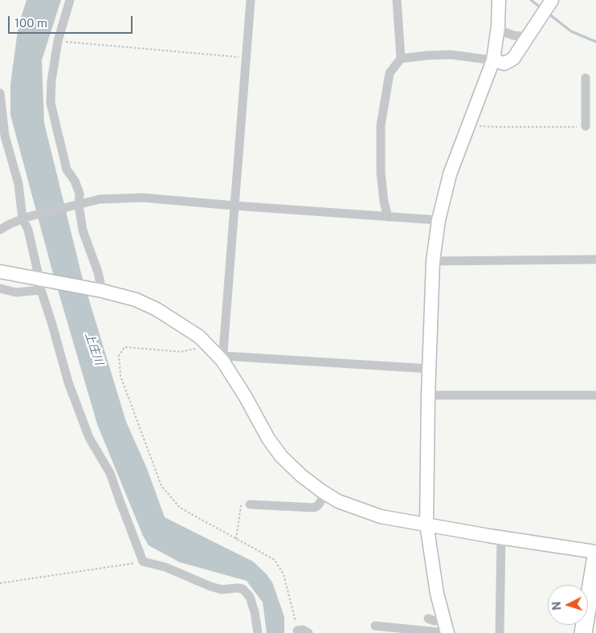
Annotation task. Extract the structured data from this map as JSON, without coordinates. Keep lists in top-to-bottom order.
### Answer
{
  "water": ["上庄川"],
  "scale_bar": "100 m",
  "north": "left"
}
